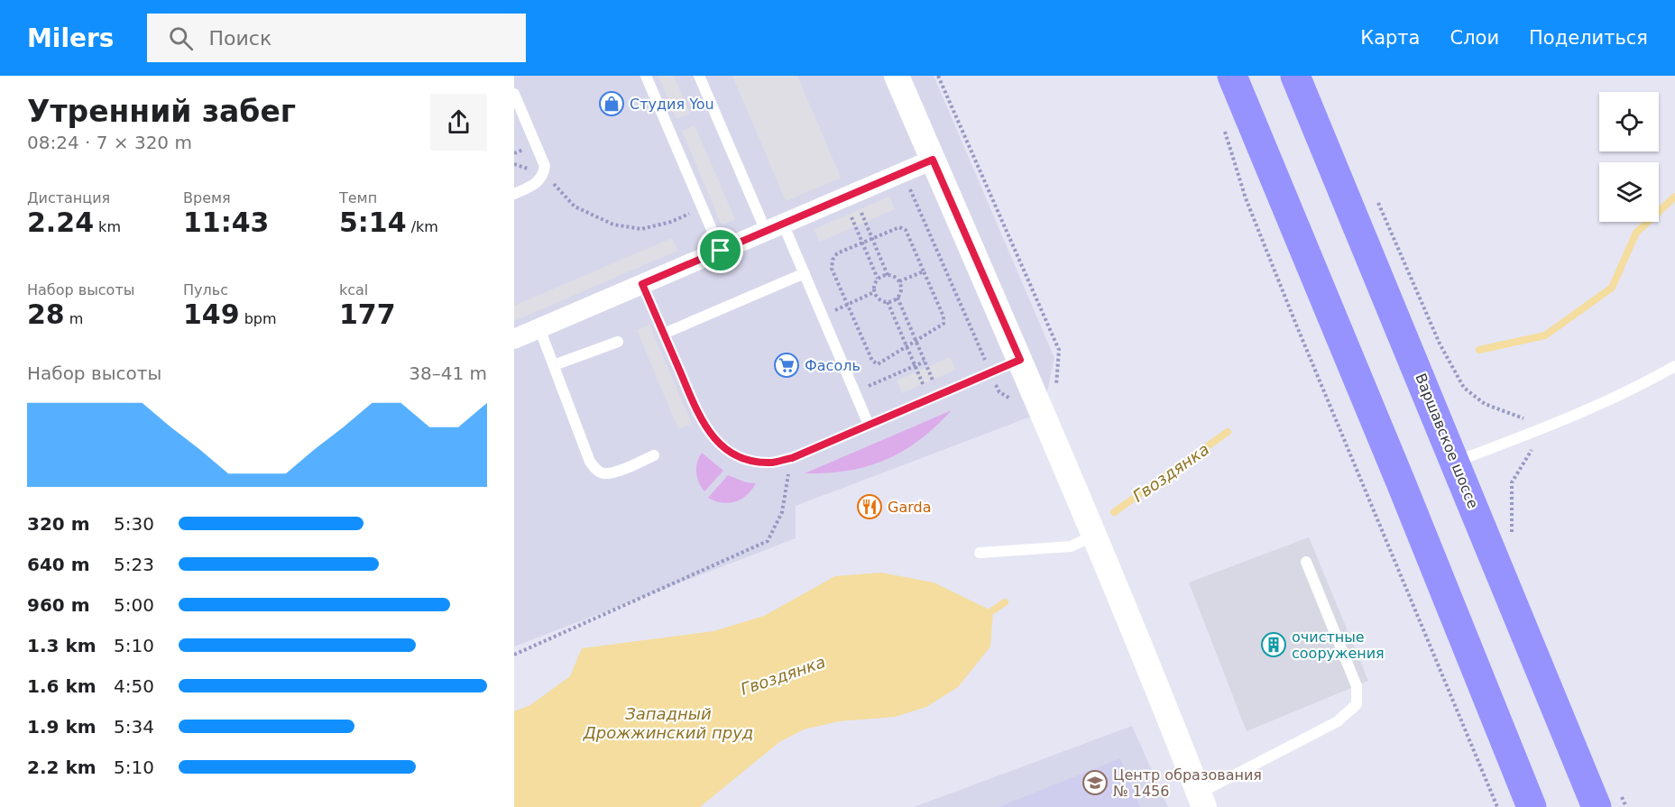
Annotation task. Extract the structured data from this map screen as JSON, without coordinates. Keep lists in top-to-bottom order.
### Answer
{
  "streets": {
    "main road": ["Варшавское шоссе"]
  },
  "water": ["Гвоздянка", "Западный Дрожжинский пруд"],
  "places": {
    "shop": ["Студия You"],
    "supermarket": ["Фасоль"],
    "restaurant": ["Garda"],
    "building": ["очистные сооружения"],
    "school or university": ["Центр образования № 1456"]
  },
  "page": {
    "header": "Milers",
    "search": "Поиск",
    "nav": ["Карта", "Слои", "Поделиться"],
    "heading": ["Утренний забег", "08:24 · 7 × 320 m"],
    "stats": [
      ["Дистанция", "2.24 km"],
      ["Время", "11:43"],
      ["Темп", "5:14 /km"],
      ["Набор высоты", "28 m"],
      ["Пульс", "149 bpm"],
      ["kcal", "177"]
    ],
    "chart": ["Набор высоты", "38–41 m"],
    "list": [
      {
        "name": "320 m",
        "note": "5:30"
      },
      {
        "name": "640 m",
        "note": "5:23"
      },
      {
        "name": "960 m",
        "note": "5:00"
      },
      {
        "name": "1.3 km",
        "note": "5:10"
      },
      {
        "name": "1.6 km",
        "note": "4:50"
      },
      {
        "name": "1.9 km",
        "note": "5:34"
      },
      {
        "name": "2.2 km",
        "note": "5:10"
      }
    ]
  }
}
